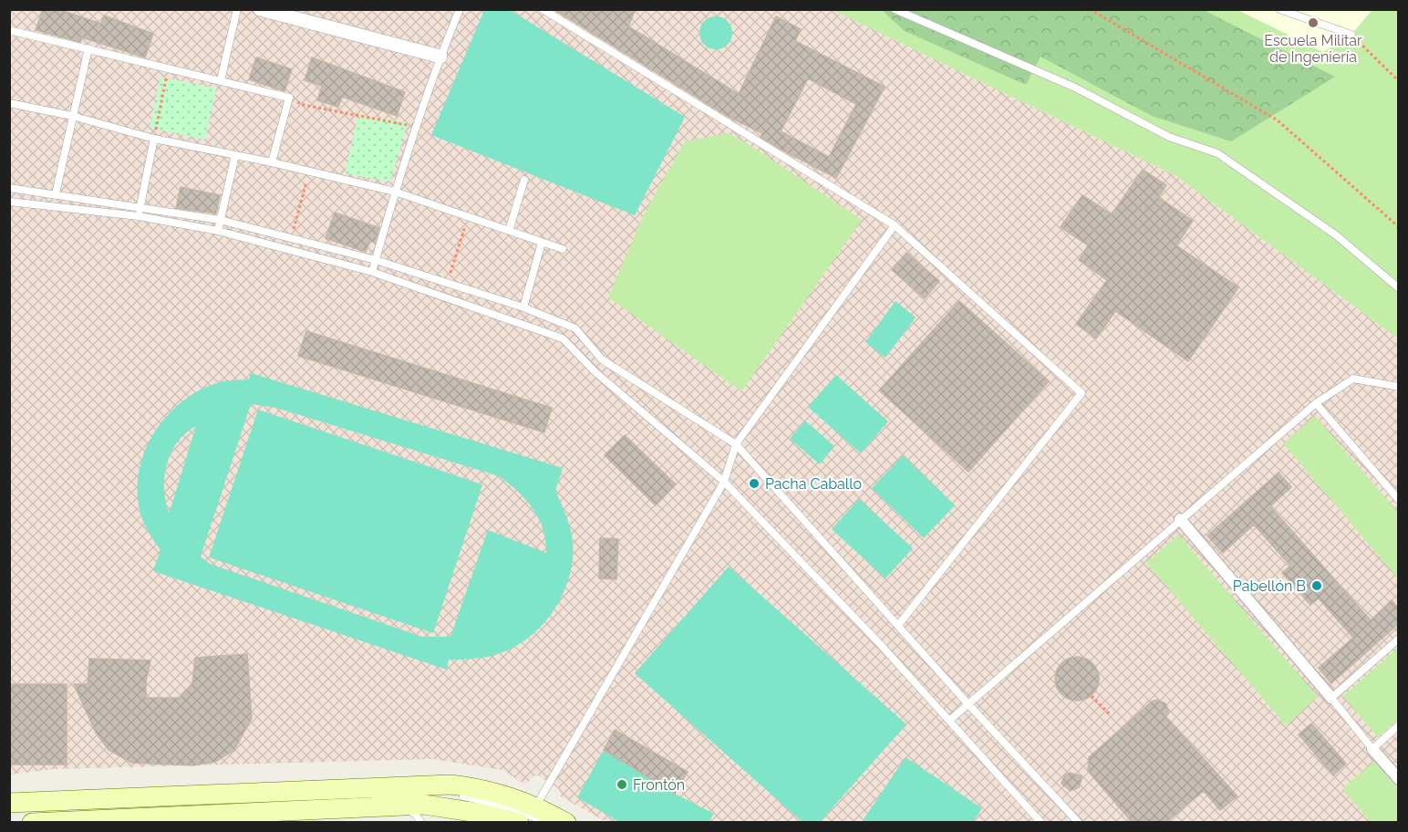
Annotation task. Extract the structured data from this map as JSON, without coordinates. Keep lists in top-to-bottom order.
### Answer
{
  "places": [
    "Escuela Militar de Ingeniería",
    "Pacha Caballo",
    "Pabellón B",
    "Frontón"
  ]
}
